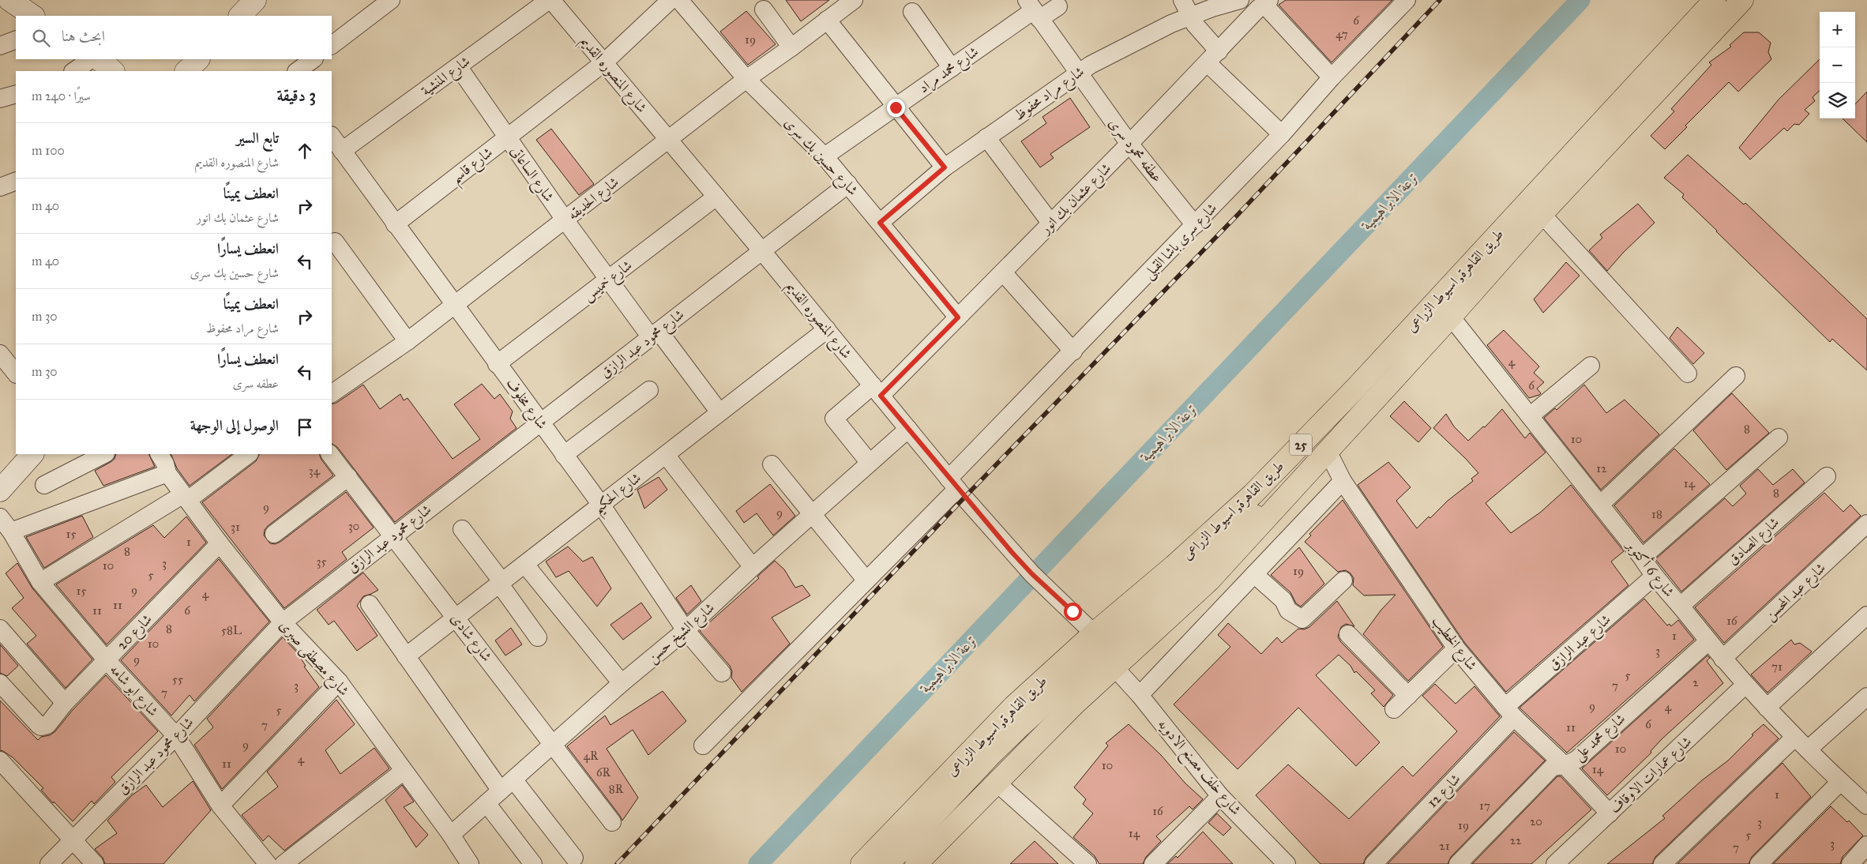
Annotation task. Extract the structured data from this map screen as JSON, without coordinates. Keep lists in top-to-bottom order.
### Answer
{
  "streets": {
    "highway": ["طريق القاهرة, اسيوط الزراعى", "25"],
    "street": [
      "شارع محمد مراد",
      "شارع المنصوره القديم",
      "شارع المنشية",
      "شارع مراد محفوظ",
      "عطفه محمود سرى",
      "شارع حسين بك سرى",
      "شارع قاسم",
      "شارع الساعاتى",
      "شارع الحديقه",
      "شارع عثمان بك انور",
      "شارع سرى باشا القبلى",
      "شارع خميس",
      "شارع محمود عبد الرازق",
      "شارع مخلوف",
      "شارع الحكيم",
      "شارع الصادق",
      "شارع 6 أكتوبر",
      "شارع عبد المحسن",
      "شارع 20",
      "شارع الشيخ حسن",
      "شارع شادى",
      "شارع عبد الرازق",
      "شارع الخطيب",
      "شارع مصطفى صبرى",
      "شارع ابو شامه",
      "شارع محمد على",
      "شارع خلف مصنع الادويه",
      "شارع عمارات الاوقاف",
      "شارع 12"
    ]
  },
  "crossings": [
    ["شارع محمد مراد", "عطفه محمود سرى"],
    ["شارع محمد مراد", "شارع حسين بك سرى"],
    ["شارع المنصوره القديم", "شارع المنشية"],
    ["شارع المنصوره القديم", "شارع قاسم"],
    ["شارع المنصوره القديم", "شارع الحديقه"],
    ["شارع المنصوره القديم", "شارع عثمان بك انور"],
    ["شارع المنصوره القديم", "شارع سرى باشا القبلى"],
    ["شارع المنصوره القديم", "شارع خميس"],
    ["شارع المنصوره القديم", "طريق القاهرة, اسيوط الزراعى"],
    ["شارع المنصوره القديم", "شارع محمود عبد الرازق"],
    ["شارع المنصوره القديم", "شارع الحكيم"],
    ["شارع المنصوره القديم", "شارع الشيخ حسن"],
    ["شارع المنصوره القديم", "شارع خلف مصنع الادويه"],
    ["شارع المنشية", "شارع الساعاتى"],
    ["شارع المنشية", "شارع مخلوف"],
    ["شارع مراد محفوظ", "عطفه محمود سرى"],
    ["شارع مراد محفوظ", "شارع حسين بك سرى"],
    ["عطفه محمود سرى", "شارع عثمان بك انور"],
    ["عطفه محمود سرى", "شارع سرى باشا القبلى"],
    ["شارع حسين بك سرى", "شارع الحديقه"],
    ["شارع حسين بك سرى", "شارع عثمان بك انور"],
    ["شارع حسين بك سرى", "شارع محمود عبد الرازق"],
    ["شارع قاسم", "شارع الساعاتى"],
    ["شارع قاسم", "شارع مخلوف"],
    ["شارع الساعاتى", "شارع الحديقه"],
    ["شارع الساعاتى", "شارع خميس"],
    ["شارع الساعاتى", "شارع محمود عبد الرازق"],
    ["شارع الساعاتى", "شارع الحكيم"],
    ["شارع الحديقه", "شارع مخلوف"],
    ["شارع عثمان بك انور", "شارع الشيخ حسن"],
    ["شارع خميس", "شارع مخلوف"],
    ["طريق القاهرة, اسيوط الزراعى", "شارع 6 أكتوبر"],
    ["طريق القاهرة, اسيوط الزراعى", "شارع الخطيب"],
    ["طريق القاهرة, اسيوط الزراعى", "شارع خلف مصنع الادويه"],
    ["شارع محمود عبد الرازق", "شارع مخلوف"],
    ["شارع محمود عبد الرازق", "شارع شادى"],
    ["شارع محمود عبد الرازق", "شارع مصطفى صبرى"],
    ["شارع محمود عبد الرازق", "شارع ابو شامه"],
    ["شارع مخلوف", "شارع الحكيم"],
    ["شارع مخلوف", "شارع الشيخ حسن"],
    ["شارع الحكيم", "شارع شادى"],
    ["شارع الصادق", "شارع 6 أكتوبر"],
    ["شارع 6 أكتوبر", "شارع عبد المحسن"],
    ["شارع 6 أكتوبر", "شارع عبد الرازق"],
    ["شارع 6 أكتوبر", "شارع محمد على"],
    ["شارع 6 أكتوبر", "شارع عمارات الاوقاف"],
    ["شارع 20", "شارع مصطفى صبرى"],
    ["شارع 20", "شارع ابو شامه"],
    ["شارع الشيخ حسن", "شارع شادى"],
    ["شارع الشيخ حسن", "شارع مصطفى صبرى"],
    ["شارع عبد الرازق", "شارع الخطيب"],
    ["شارع عبد الرازق", "شارع 12"],
    ["شارع الخطيب", "شارع محمد على"],
    ["شارع الخطيب", "شارع عمارات الاوقاف"],
    ["شارع الخطيب", "شارع 12"]
  ],
  "water": ["ترعة الابراهيمية"],
  "house_numbers": [
    "6",
    "47",
    "19",
    "4",
    "6",
    "8",
    "10",
    "12",
    "34",
    "14",
    "8",
    "9",
    "9",
    "18",
    "30",
    "31",
    "15",
    "1",
    "8",
    "35",
    "3",
    "10",
    "19",
    "5",
    "9",
    "15",
    "4",
    "11",
    "11",
    "6",
    "16",
    "8",
    "58L",
    "1",
    "10",
    "3",
    "9",
    "71",
    "5",
    "55",
    "2",
    "3",
    "7",
    "7",
    "9",
    "4",
    "5",
    "6",
    "7",
    "11",
    "9",
    "10",
    "4R",
    "4",
    "11",
    "10",
    "14",
    "6R",
    "8R",
    "1",
    "17",
    "16",
    "20",
    "3",
    "19",
    "14",
    "5",
    "22",
    "3",
    "21",
    "7"
  ],
  "page": {
    "map_buttons": ["+", "−"],
    "search": "ابحث هنا",
    "heading": ["3 دقيقة", "سيرًا · 240 m"],
    "list": [
      ["تابع السير", "شارع المنصوره القديم", "100 m"],
      ["انعطف يمينًا", "شارع عثمان بك انور", "40 m"],
      ["انعطف يسارًا", "شارع حسين بك سرى", "40 m"],
      ["انعطف يمينًا", "شارع مراد محفوظ", "30 m"],
      ["انعطف يسارًا", "عطفه سرى", "30 m"],
      "الوصول إلى الوجهة"
    ]
  }
}
